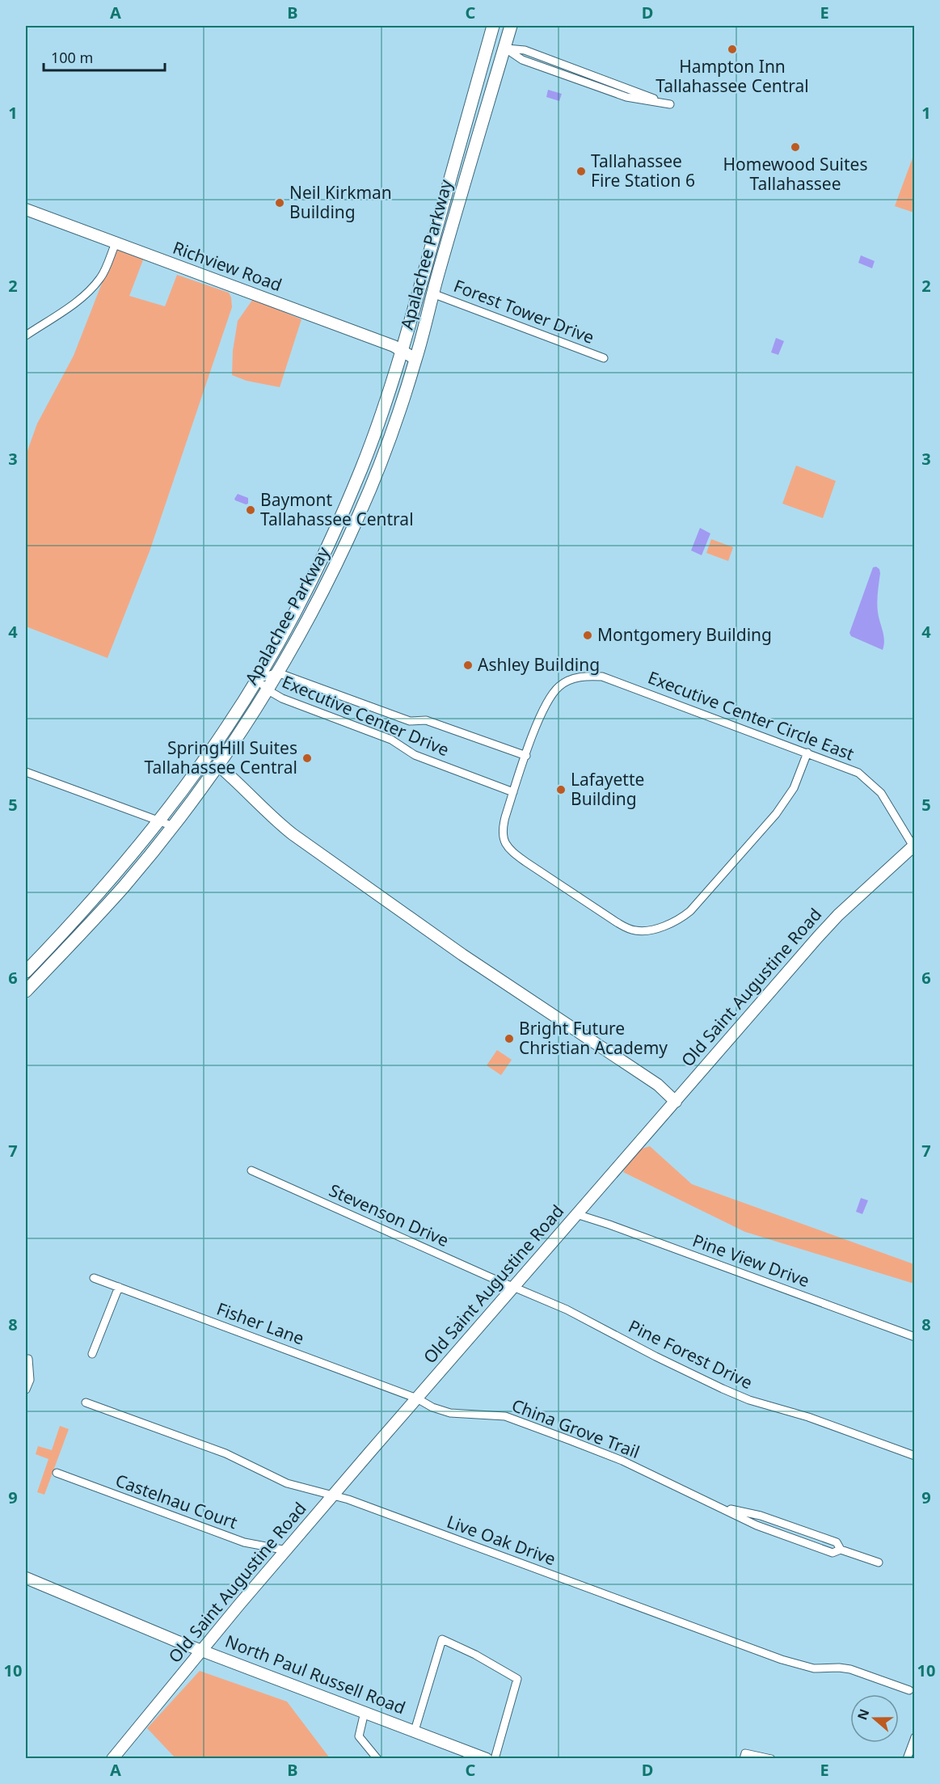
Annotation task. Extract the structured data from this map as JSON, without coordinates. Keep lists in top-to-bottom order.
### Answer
{
  "streets": {
    "main road": ["Apalachee Parkway"],
    "street": [
      "Richview Road",
      "Forest Tower Drive",
      "Executive Center Drive",
      "Executive Center Circle East",
      "Old Saint Augustine Road",
      "Stevenson Drive",
      "Pine View Drive",
      "Fisher Lane",
      "Pine Forest Drive",
      "China Grove Trail",
      "Castelnau Court",
      "Live Oak Drive",
      "North Paul Russell Road"
    ]
  },
  "crossings": [
    ["Apalachee Parkway", "Richview Road"],
    ["Apalachee Parkway", "Forest Tower Drive"],
    ["Apalachee Parkway", "Executive Center Drive"],
    ["Executive Center Drive", "Executive Center Circle East"],
    ["Executive Center Circle East", "Old Saint Augustine Road"],
    ["Old Saint Augustine Road", "Stevenson Drive"],
    ["Old Saint Augustine Road", "Pine View Drive"],
    ["Old Saint Augustine Road", "Fisher Lane"],
    ["Old Saint Augustine Road", "Pine Forest Drive"],
    ["Old Saint Augustine Road", "China Grove Trail"],
    ["Old Saint Augustine Road", "Castelnau Court"],
    ["Old Saint Augustine Road", "Live Oak Drive"],
    ["Old Saint Augustine Road", "North Paul Russell Road"],
    ["Stevenson Drive", "Pine Forest Drive"],
    ["Fisher Lane", "China Grove Trail"]
  ],
  "places": [
    "Hampton Inn Tallahassee Central",
    "Homewood Suites Tallahassee",
    "Tallahassee Fire Station 6",
    "Neil Kirkman Building",
    "Baymont Tallahassee Central",
    "Montgomery Building",
    "Ashley Building",
    "SpringHill Suites Tallahassee Central",
    "Lafayette Building",
    "Bright Future Christian Academy"
  ],
  "scale_bar": "100 m",
  "north": "left",
  "grid": {
    "columns": [
      "A",
      "B",
      "C",
      "D",
      "E"
    ],
    "rows": [
      "1",
      "2",
      "3",
      "4",
      "5",
      "6",
      "7",
      "8",
      "9",
      "10"
    ]
  }
}
